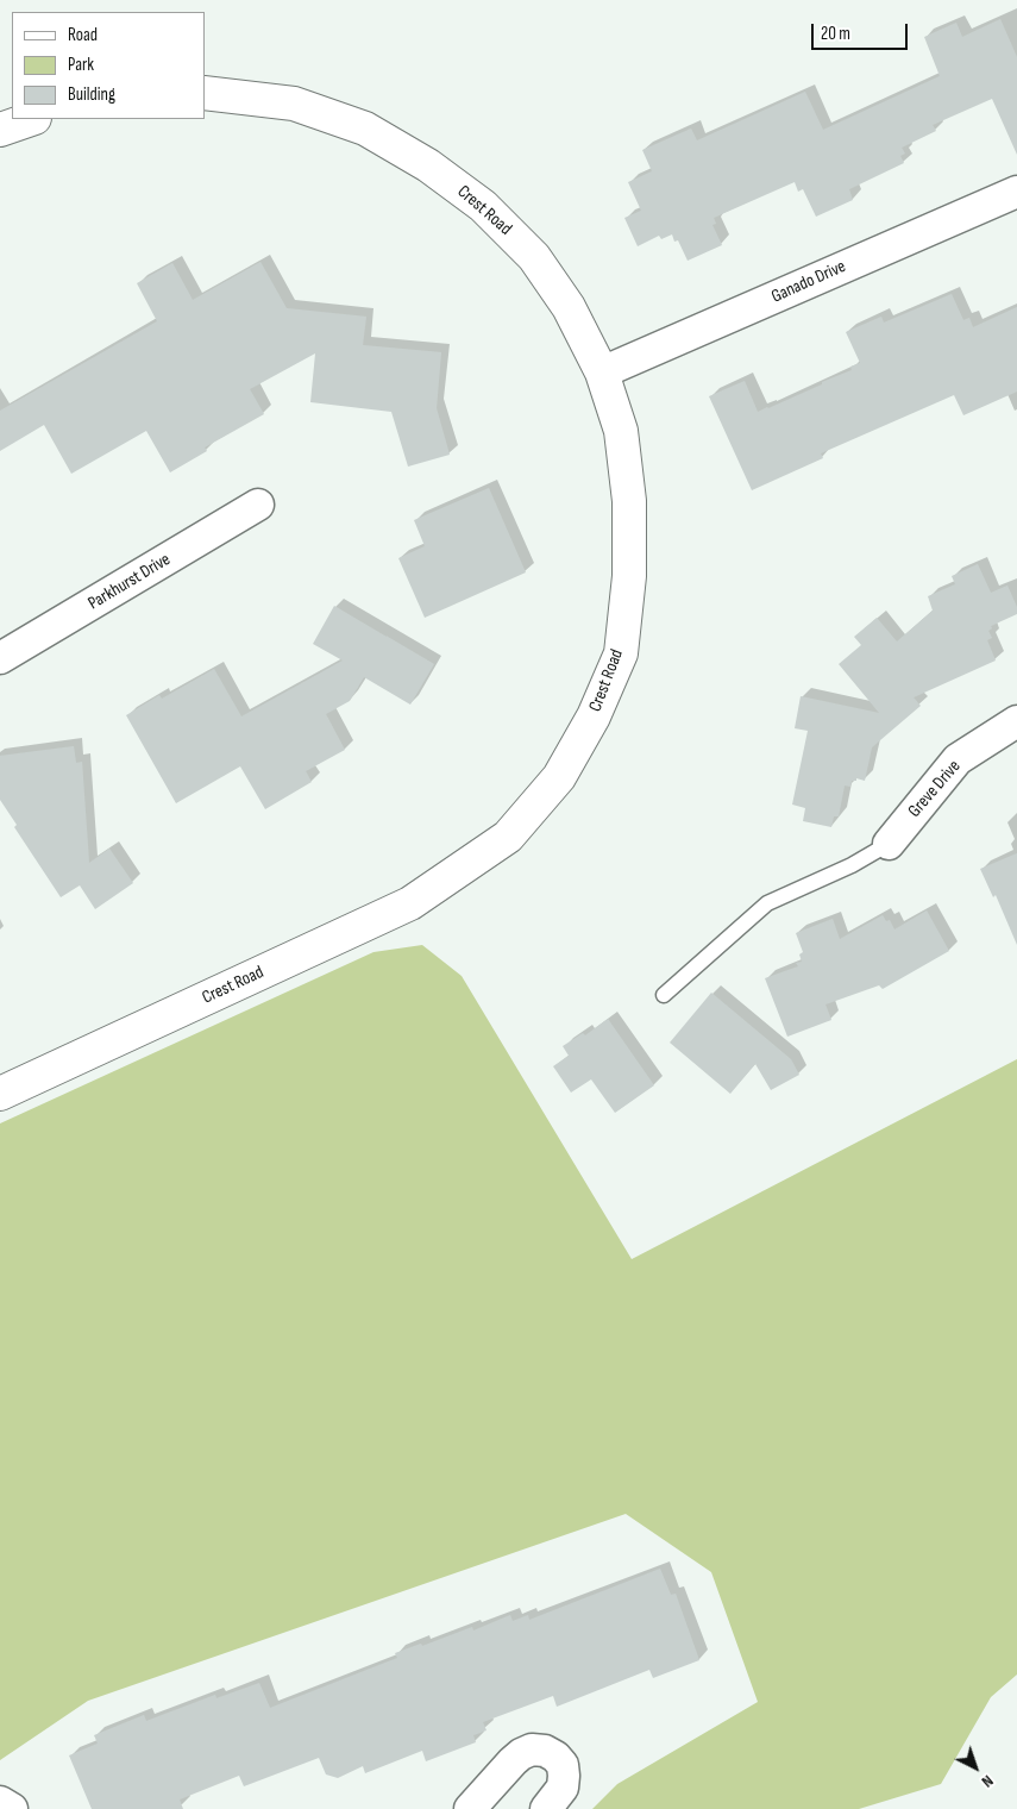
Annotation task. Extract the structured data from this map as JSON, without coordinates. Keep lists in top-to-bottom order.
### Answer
{
  "streets": {
    "street": [
      "Crest Road",
      "Ganado Drive",
      "Parkhurst Drive",
      "Greve Drive"
    ]
  },
  "crossings": [
    ["Crest Road", "Ganado Drive"]
  ],
  "legend": ["Road", "Park", "Building"],
  "scale_bar": "20 m",
  "north": "bottom right"
}
